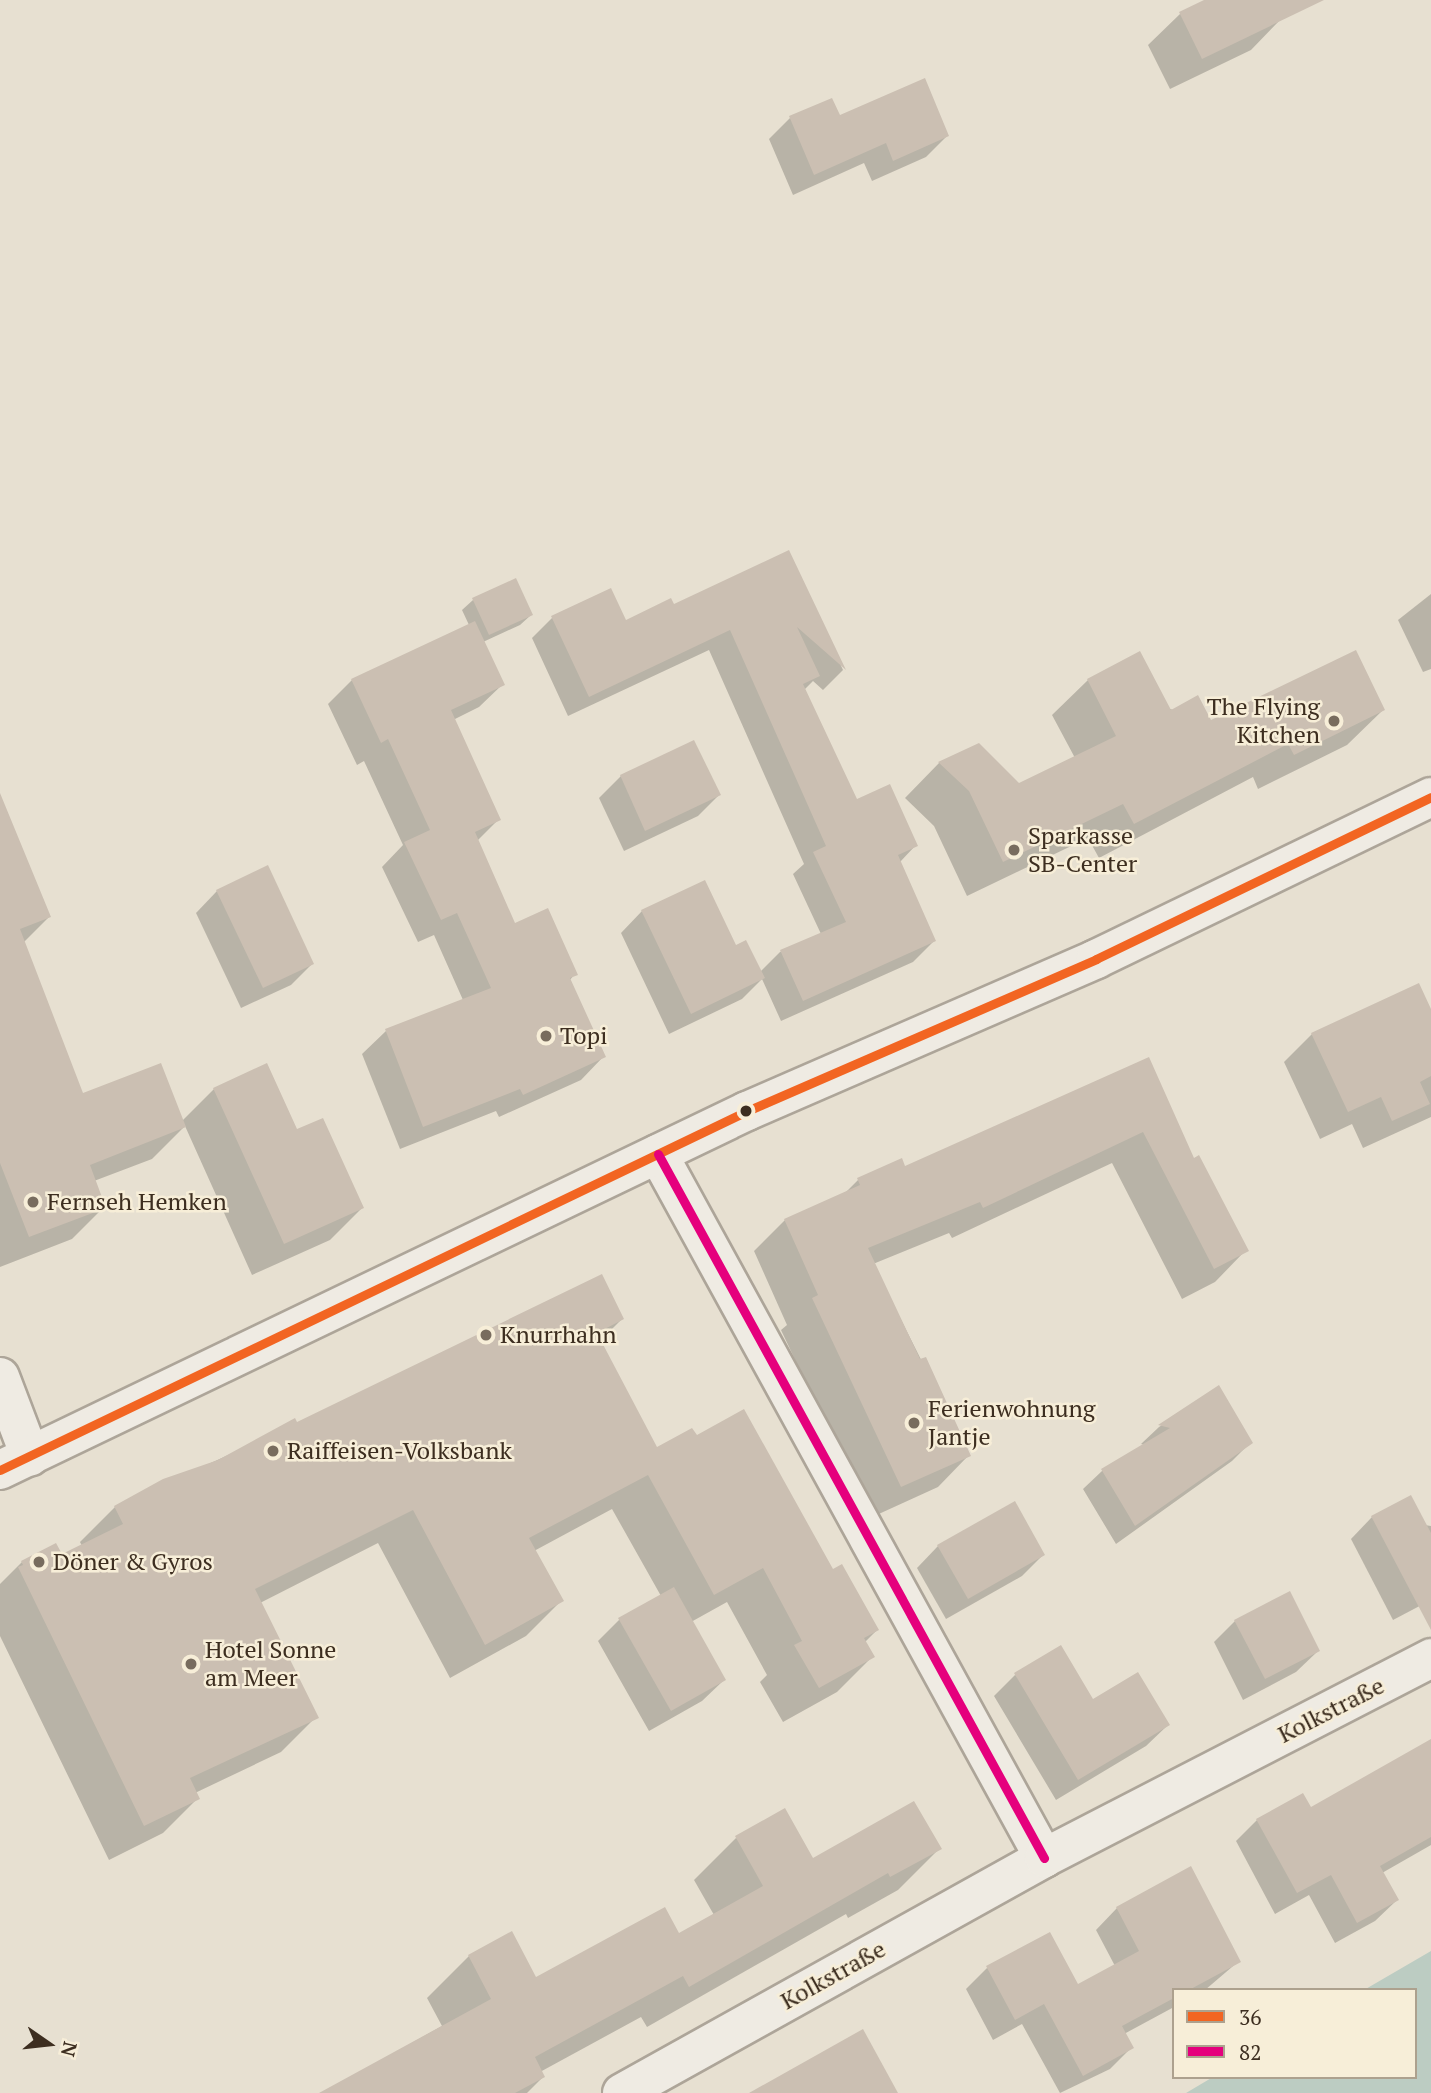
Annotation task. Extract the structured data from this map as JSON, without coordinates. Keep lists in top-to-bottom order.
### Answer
{
  "streets": {
    "street": ["Kolkstraße"]
  },
  "places": [
    "The Flying Kitchen",
    "Sparkasse SB-Center",
    "Topi",
    "Fernseh Hemken",
    "Knurrhahn",
    "Ferienwohnung Jantje",
    "Raiffeisen-Volksbank",
    "Döner & Gyros",
    "Hotel Sonne am Meer"
  ],
  "lines": ["transit line 36", "transit line 82"],
  "legend": ["36", "82"],
  "north": "right"
}
